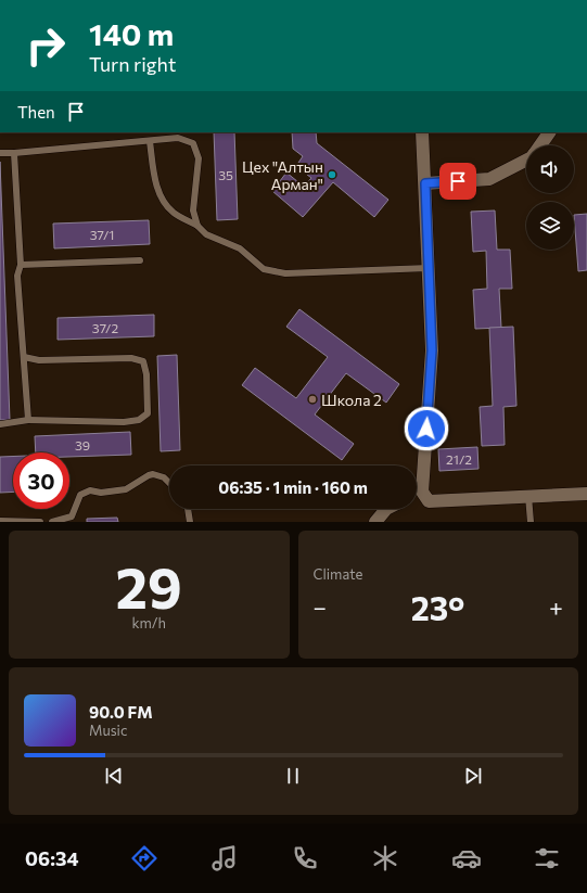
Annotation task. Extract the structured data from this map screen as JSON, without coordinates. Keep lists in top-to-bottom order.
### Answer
{
  "places": ["Цех \"Алтын Арман\"", "Школа 2"],
  "house_numbers": [
    "35",
    "37/1",
    "37/2",
    "39",
    "21/2"
  ],
  "page": {
    "turn": ["140 m", "Turn right"],
    "then": "Then",
    "limit": "30",
    "trip": "06:35 · 1 min · 160 m",
    "tile": [
      ["29", "km/h"],
      "Climate"
    ],
    "heat": ["−", "23°", "+"],
    "song": ["90.0 FM", "Music"],
    "tabs": "06:34"
  }
}
